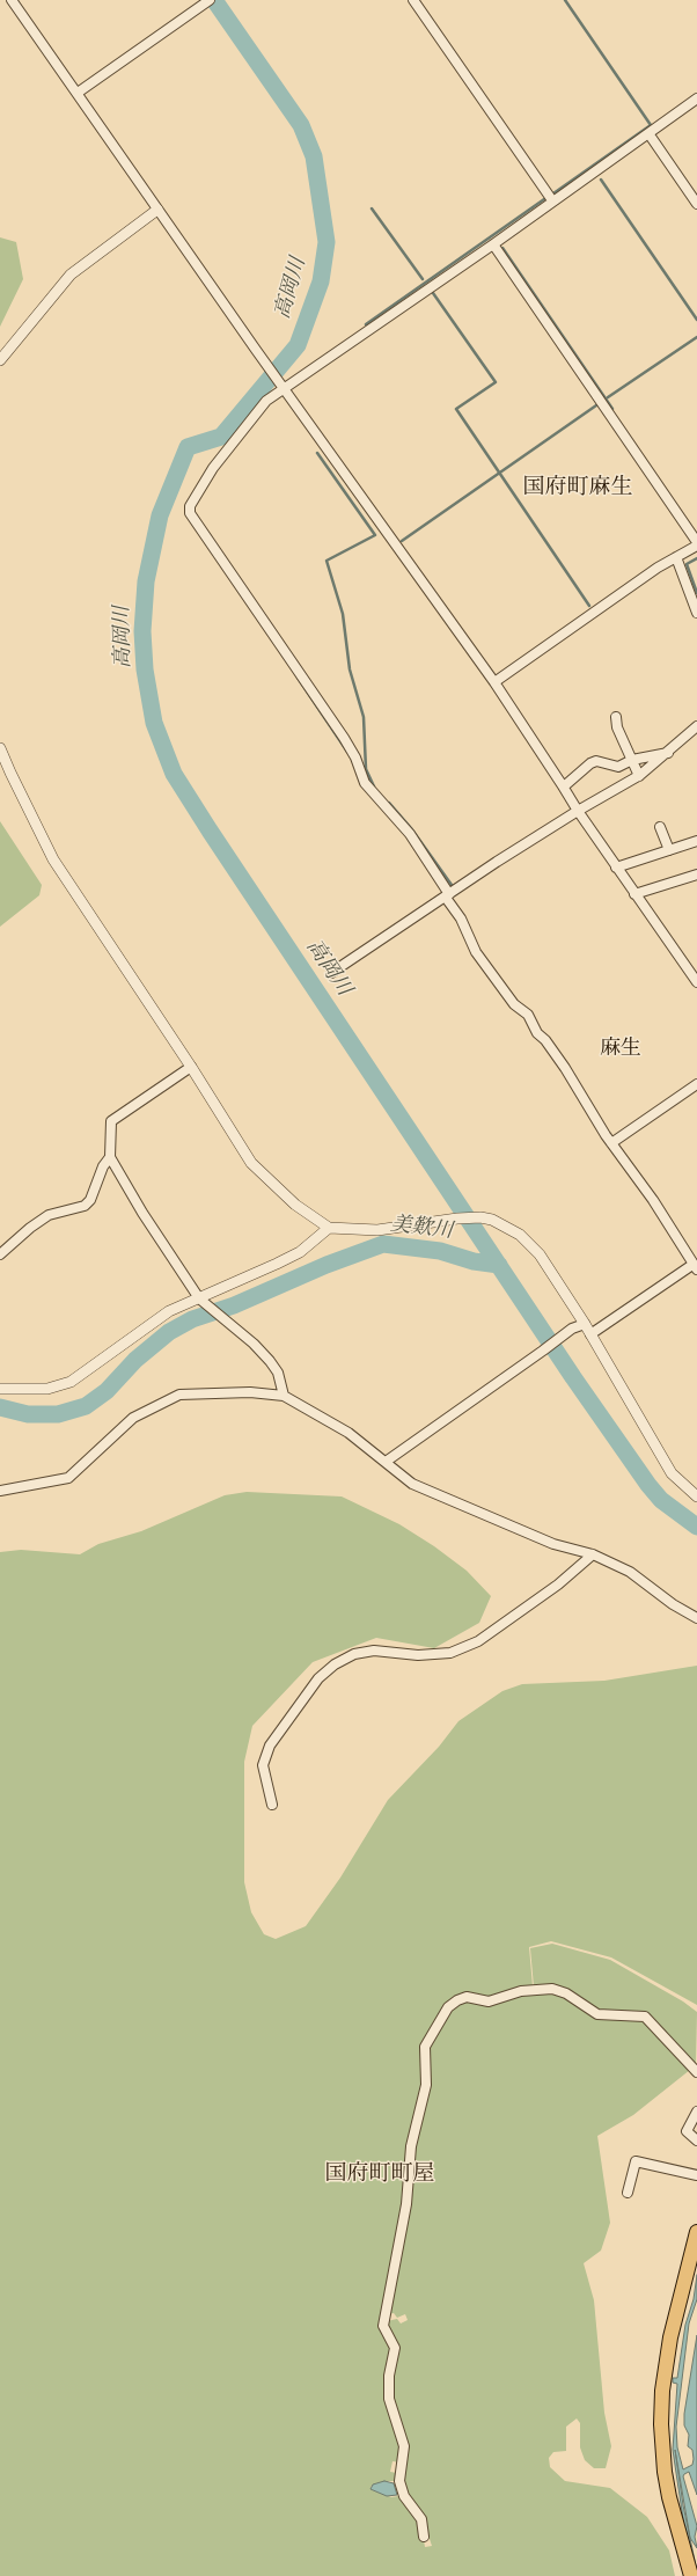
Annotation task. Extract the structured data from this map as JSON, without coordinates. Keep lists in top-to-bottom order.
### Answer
{
  "districts": ["国府町麻生", "麻生", "国府町町屋"],
  "water": ["高岡川", "美歎川"]
}
